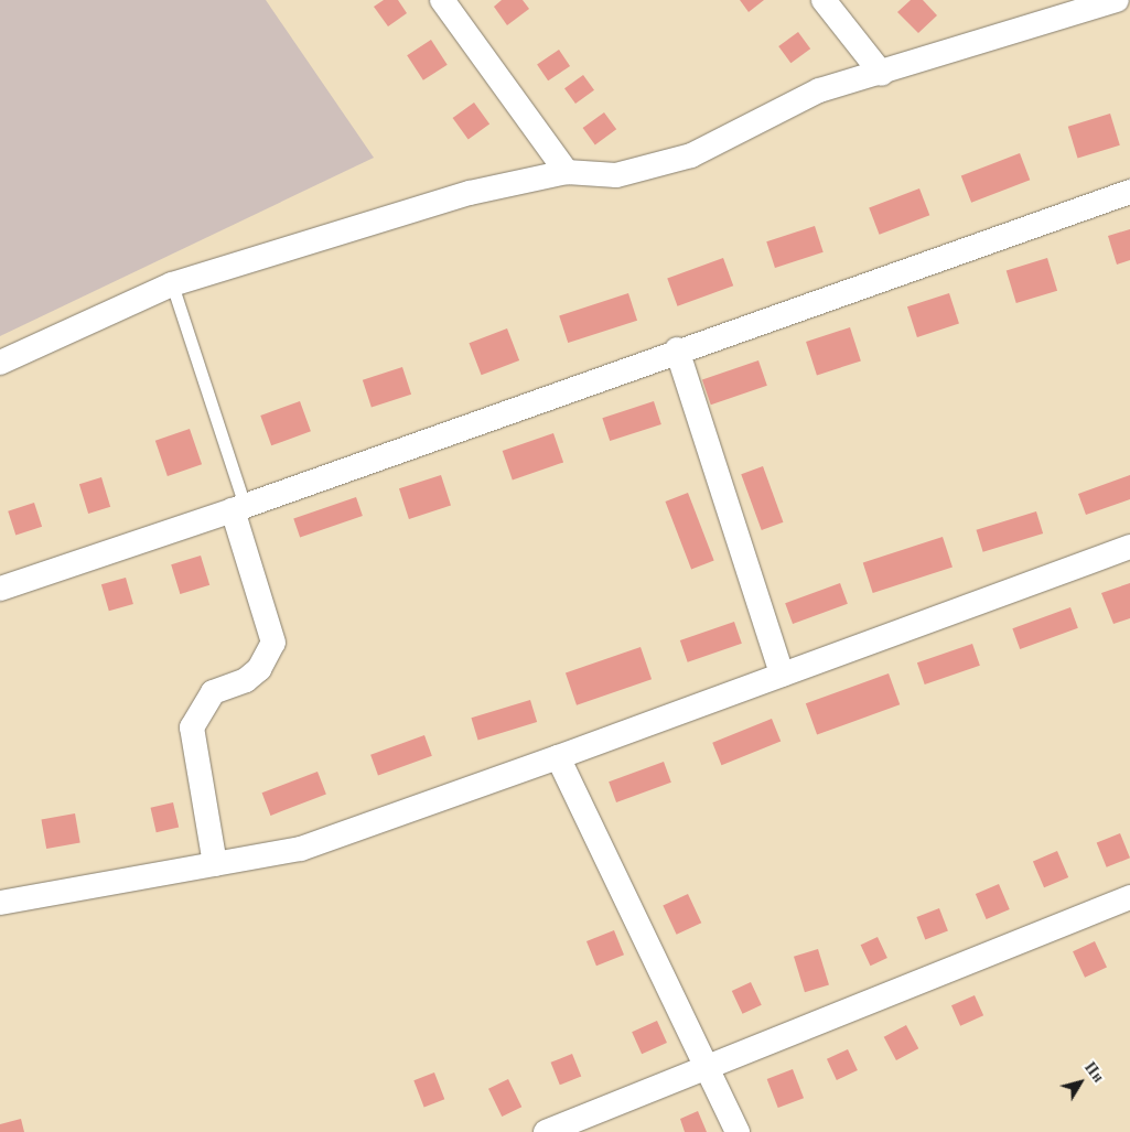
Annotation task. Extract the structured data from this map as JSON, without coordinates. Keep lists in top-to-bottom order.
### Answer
{
  "north": "top right"
}
